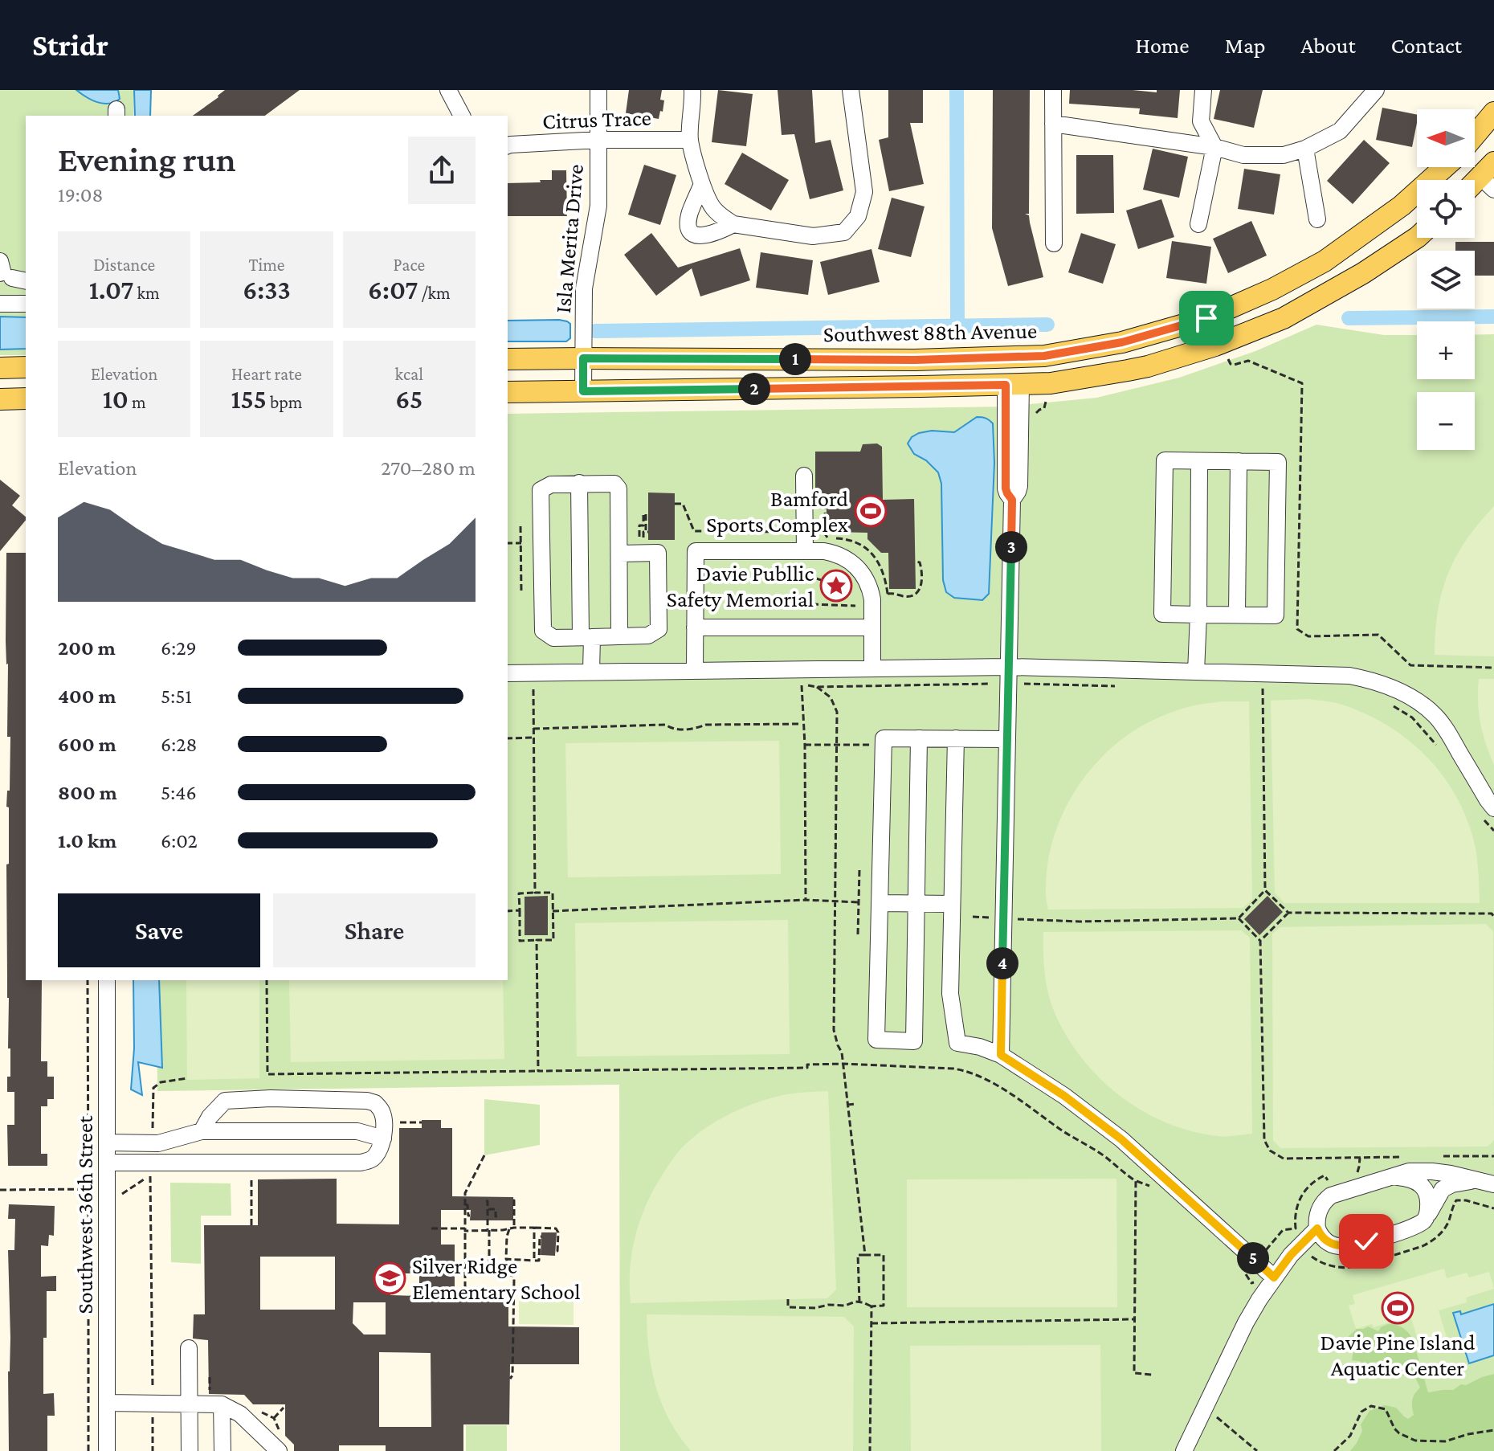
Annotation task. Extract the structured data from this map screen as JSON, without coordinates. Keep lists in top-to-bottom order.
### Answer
{
  "streets": {
    "main road": ["Southwest 88th Avenue"],
    "street": ["Citrus Trace", "Isla Merita Drive", "Southwest 36th Street"]
  },
  "crossings": [
    ["Citrus Trace", "Isla Merita Drive"],
    ["Isla Merita Drive", "Southwest 88th Avenue"]
  ],
  "places": {
    "sports": ["Bamford Sports Complex", "Davie Pine Island Aquatic Center"],
    "place": ["Davie Publlic Safety Memorial"],
    "school or university": ["Silver Ridge Elementary School"]
  },
  "north": "left",
  "page": {
    "header": "Stridr",
    "nav": [
      "Home",
      "Map",
      "About",
      "Contact"
    ],
    "map_buttons": ["+", "−"],
    "heading": ["Evening run", "19:08"],
    "stats": [
      ["Distance", "1.07 km"],
      ["Time", "6:33"],
      ["Pace", "6:07 /km"],
      ["Elevation", "10 m"],
      ["Heart rate", "155 bpm"],
      ["kcal", "65"]
    ],
    "pins": [
      "1",
      "2",
      "3",
      "4",
      "5"
    ],
    "chart": ["Elevation", "270–280 m"],
    "list": [
      {
        "name": "200 m",
        "note": "6:29"
      },
      {
        "name": "400 m",
        "note": "5:51"
      },
      {
        "name": "600 m",
        "note": "6:28"
      },
      {
        "name": "800 m",
        "note": "5:46"
      },
      {
        "name": "1.0 km",
        "note": "6:02"
      }
    ],
    "buttons": ["Save", "Share"]
  }
}
